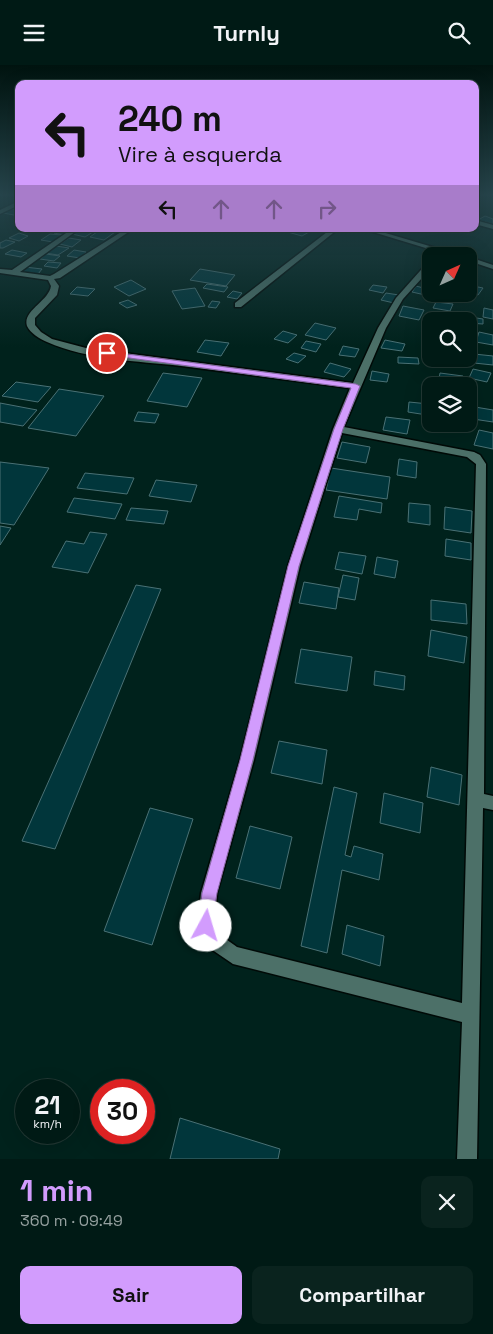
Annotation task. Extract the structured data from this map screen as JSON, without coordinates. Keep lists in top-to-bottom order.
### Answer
{
  "north": "top right",
  "page": {
    "header": "Turnly",
    "turn": ["240 m", "Vire à esquerda"],
    "speed": "21 km/h",
    "limit": "30",
    "heading": ["1 min", "360 m · 09:49"],
    "buttons": ["Sair", "Compartilhar"]
  }
}
